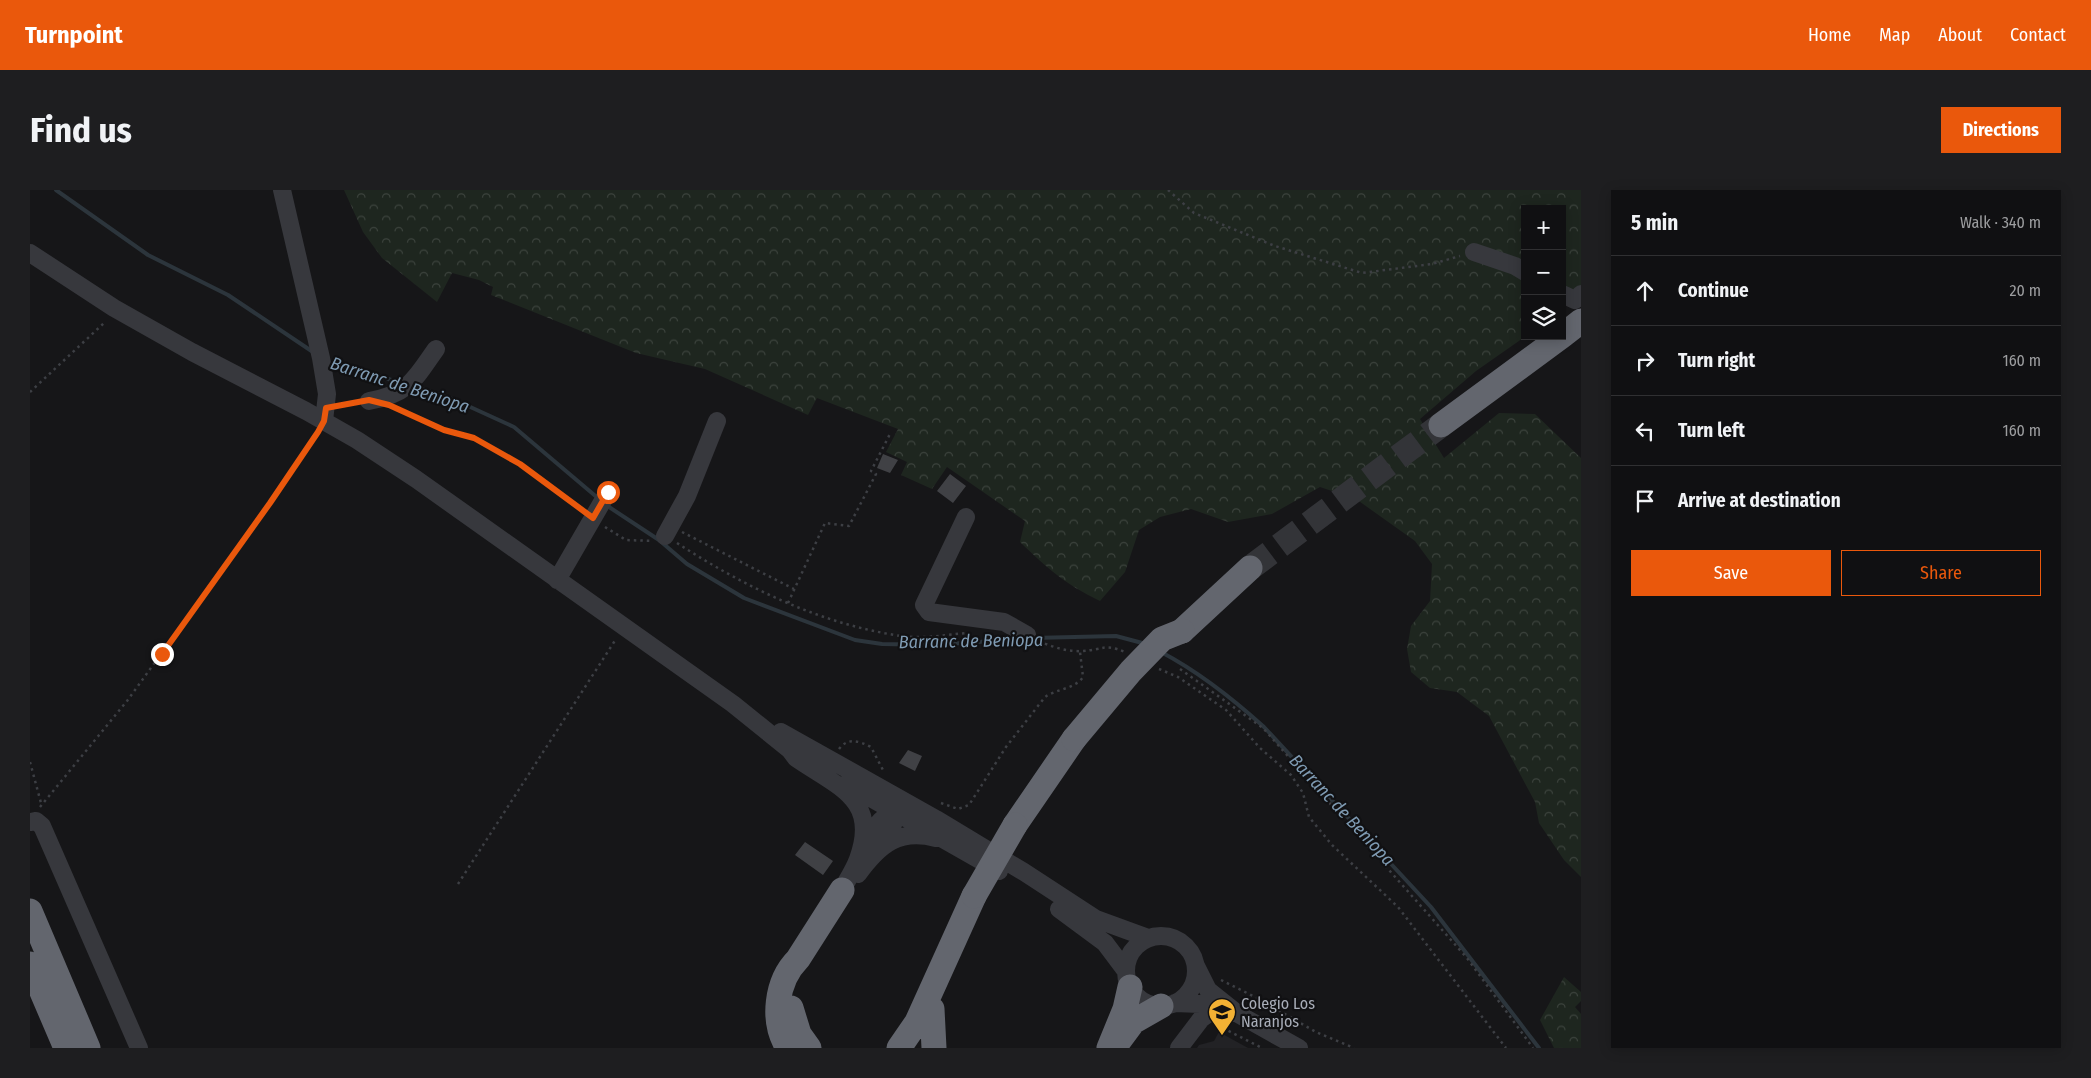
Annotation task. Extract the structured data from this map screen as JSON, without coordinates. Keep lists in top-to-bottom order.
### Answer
{
  "water": ["Barranc de Beniopa"],
  "places": {
    "school or university": ["Colegio Los Naranjos"]
  },
  "page": {
    "header": "Turnpoint",
    "nav": [
      "Home",
      "Map",
      "About",
      "Contact"
    ],
    "buttons": [
      "Directions",
      ["Save", "Share"]
    ],
    "title": "Find us",
    "heading": ["5 min", "Walk · 340 m"],
    "map_buttons": ["+", "−"],
    "list": [
      ["Continue", "20 m"],
      ["Turn right", "160 m"],
      ["Turn left", "160 m"],
      "Arrive at destination"
    ]
  }
}
